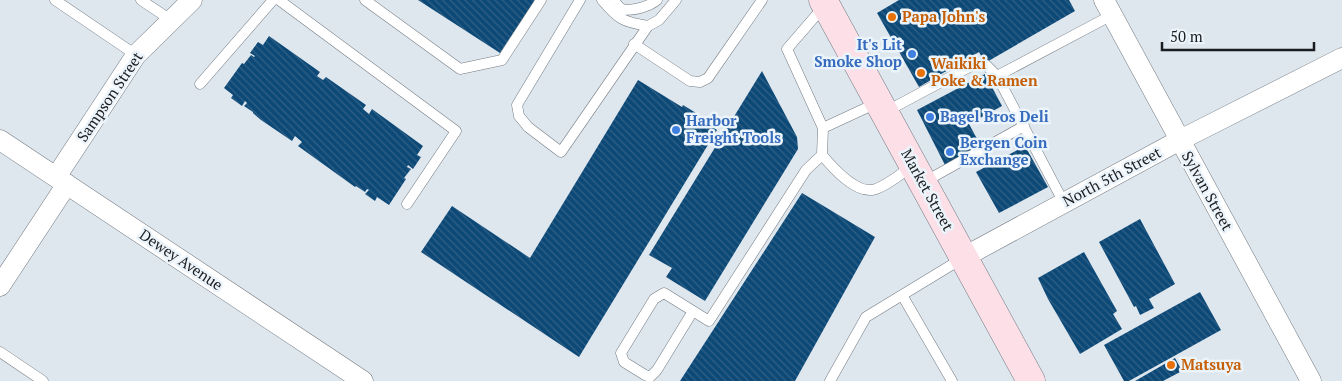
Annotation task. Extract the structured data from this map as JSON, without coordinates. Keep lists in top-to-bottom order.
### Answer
{
  "streets": {
    "main road": ["Market Street"],
    "street": [
      "Sampson Street",
      "North 5th Street",
      "Sylvan Street",
      "Dewey Avenue"
    ]
  },
  "crossings": [
    ["Sampson Street", "Dewey Avenue"],
    ["North 5th Street", "Market Street"],
    ["North 5th Street", "Sylvan Street"]
  ],
  "places": [
    "Papa John's",
    "It's Lit Smoke Shop",
    "Waikiki Poke & Ramen",
    "Bagel Bros Deli",
    "Harbor Freight Tools",
    "Bergen Coin Exchange",
    "Matsuya"
  ],
  "scale_bar": "50 m"
}
